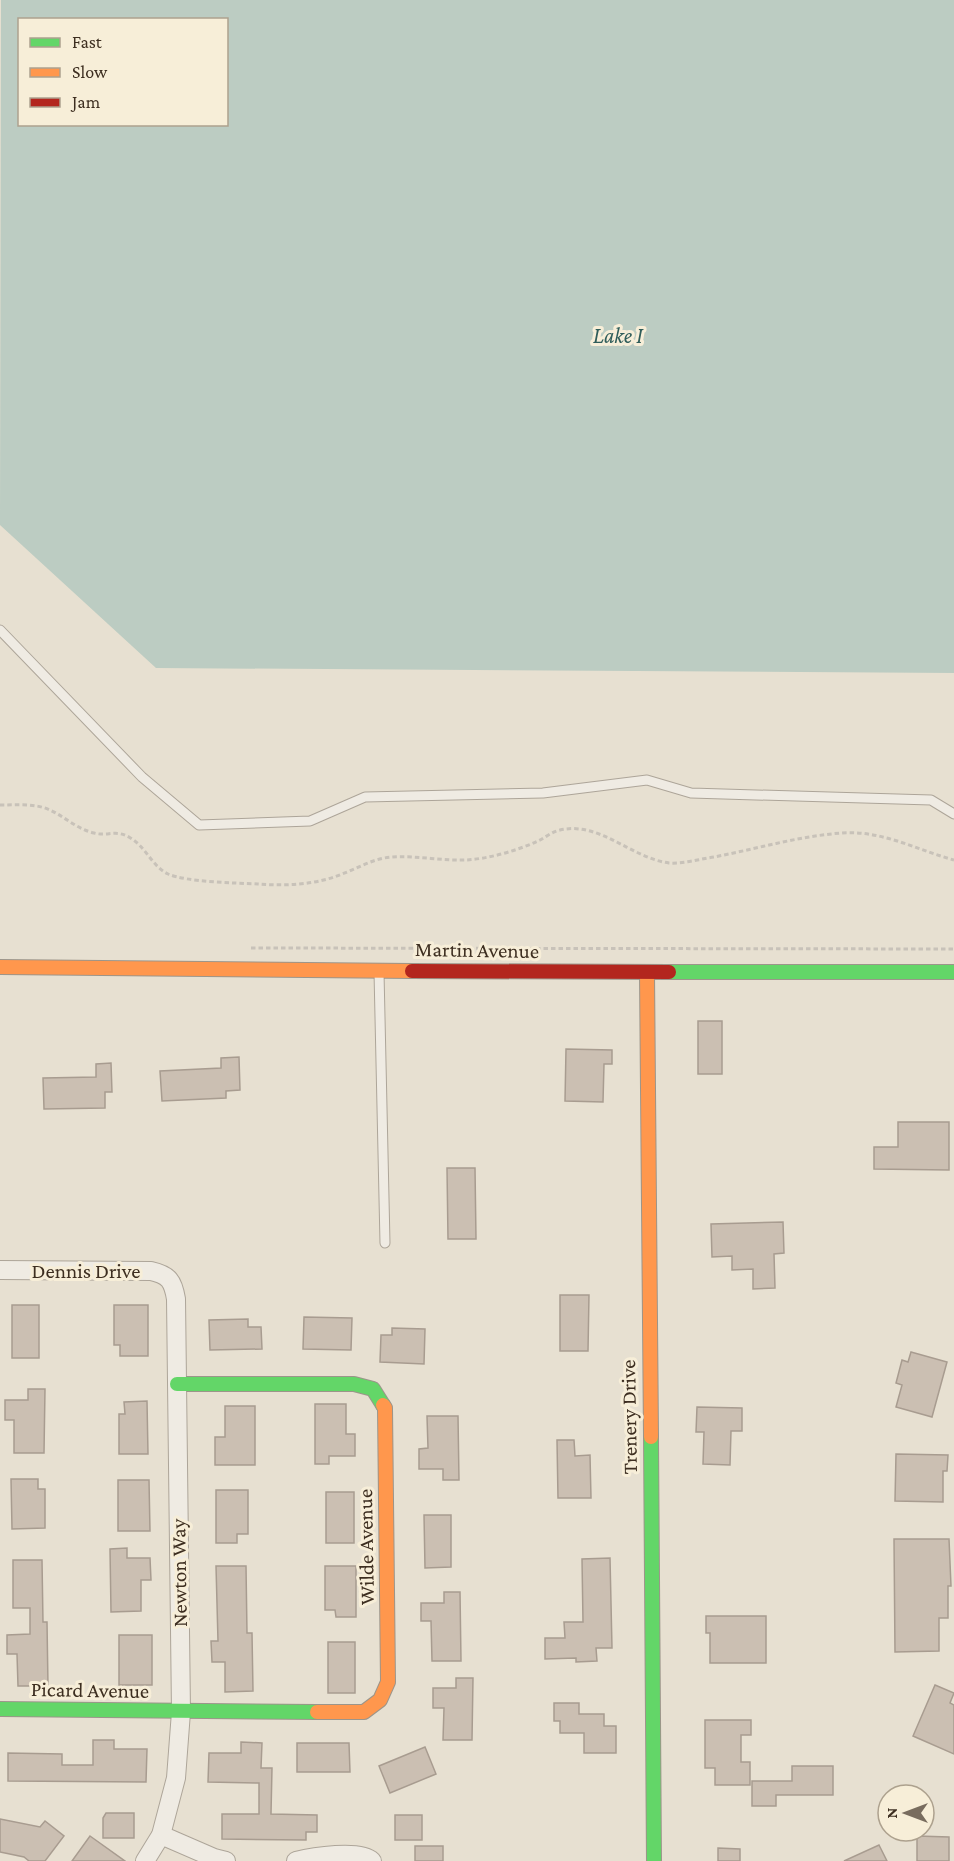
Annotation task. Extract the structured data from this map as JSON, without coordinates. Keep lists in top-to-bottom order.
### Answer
{
  "streets": {
    "street": [
      "Martin Avenue",
      "Dennis Drive",
      "Trenery Drive",
      "Wilde Avenue",
      "Newton Way",
      "Picard Avenue"
    ]
  },
  "crossings": [
    ["Martin Avenue", "Trenery Drive"],
    ["Dennis Drive", "Newton Way"],
    ["Wilde Avenue", "Newton Way"],
    ["Wilde Avenue", "Picard Avenue"],
    ["Newton Way", "Picard Avenue"]
  ],
  "water": ["Lake I"],
  "legend": ["Fast", "Slow", "Jam"],
  "north": "left"
}
